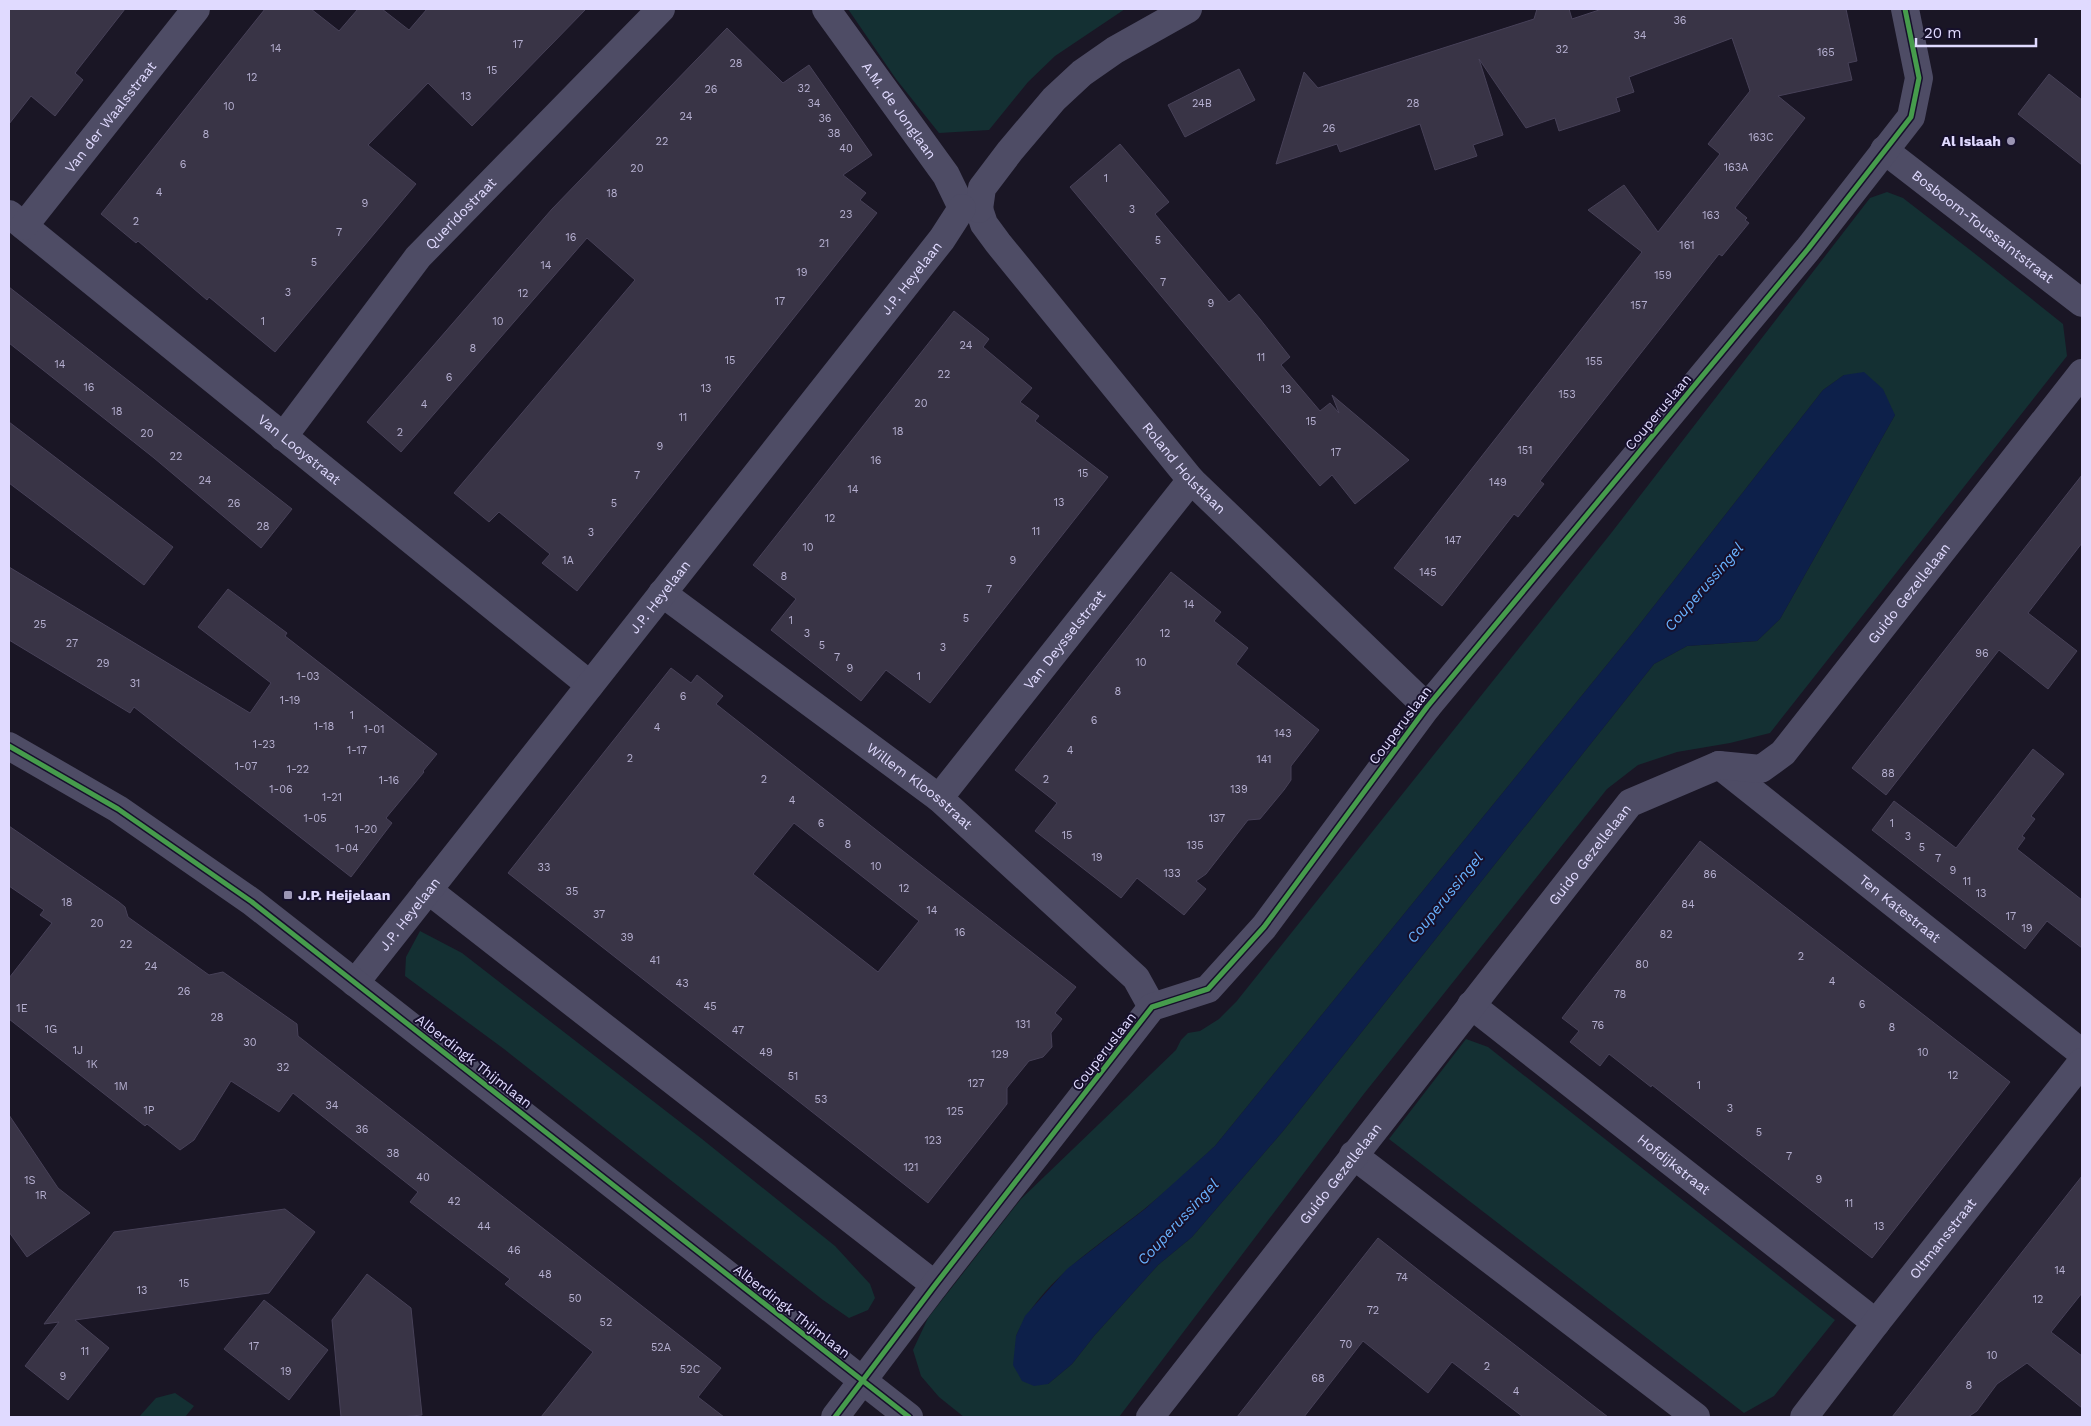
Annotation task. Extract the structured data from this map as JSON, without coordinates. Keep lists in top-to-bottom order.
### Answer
{
  "streets": {
    "street": [
      "A.M. de Jonglaan",
      "Van der Waalsstraat",
      "Queridostraat",
      "Bosboom-Toussaintstraat",
      "J.P. Heyelaan",
      "Couperuslaan",
      "Van Looystraat",
      "Roland Holstlaan",
      "Guido Gezellelaan",
      "Van Deysselstraat",
      "Willem Kloosstraat",
      "Ten Katestraat",
      "Alberdingk Thijmlaan",
      "Hofdijkstraat",
      "Oltmansstraat"
    ]
  },
  "crossings": [
    ["A.M. de Jonglaan", "J.P. Heyelaan"],
    ["A.M. de Jonglaan", "Roland Holstlaan"],
    ["Van der Waalsstraat", "Van Looystraat"],
    ["Queridostraat", "Van Looystraat"],
    ["Bosboom-Toussaintstraat", "Couperuslaan"],
    ["J.P. Heyelaan", "Van Looystraat"],
    ["J.P. Heyelaan", "Roland Holstlaan"],
    ["J.P. Heyelaan", "Willem Kloosstraat"],
    ["J.P. Heyelaan", "Alberdingk Thijmlaan"],
    ["Couperuslaan", "Roland Holstlaan"],
    ["Couperuslaan", "Willem Kloosstraat"],
    ["Couperuslaan", "Alberdingk Thijmlaan"],
    ["Roland Holstlaan", "Van Deysselstraat"],
    ["Guido Gezellelaan", "Ten Katestraat"],
    ["Guido Gezellelaan", "Hofdijkstraat"],
    ["Van Deysselstraat", "Willem Kloosstraat"],
    ["Hofdijkstraat", "Oltmansstraat"]
  ],
  "water": ["Couperussingel"],
  "places": {
    "other": ["Al Islaah"],
    "transit": ["J.P. Heijelaan"]
  },
  "house_numbers": [
    "36",
    "34",
    "17",
    "14",
    "32",
    "165",
    "28",
    "15",
    "12",
    "32",
    "26",
    "13",
    "34",
    "24B",
    "28",
    "10",
    "24",
    "36",
    "26",
    "38",
    "8",
    "163C",
    "22",
    "40",
    "6",
    "163A",
    "20",
    "1",
    "4",
    "18",
    "9",
    "3",
    "23",
    "163",
    "2",
    "7",
    "16",
    "5",
    "21",
    "161",
    "5",
    "14",
    "19",
    "159",
    "7",
    "3",
    "12",
    "17",
    "9",
    "157",
    "1",
    "10",
    "24",
    "8",
    "11",
    "15",
    "155",
    "14",
    "22",
    "6",
    "16",
    "13",
    "13",
    "153",
    "20",
    "4",
    "18",
    "11",
    "15",
    "18",
    "2",
    "20",
    "9",
    "151",
    "17",
    "22",
    "16",
    "15",
    "7",
    "24",
    "149",
    "14",
    "13",
    "26",
    "5",
    "12",
    "28",
    "11",
    "3",
    "147",
    "10",
    "1A",
    "9",
    "145",
    "8",
    "7",
    "14",
    "5",
    "1",
    "25",
    "3",
    "12",
    "27",
    "5",
    "3",
    "96",
    "7",
    "10",
    "29",
    "9",
    "1-03",
    "1",
    "31",
    "8",
    "6",
    "1-19",
    "1",
    "6",
    "1-18",
    "4",
    "1-01",
    "143",
    "1-23",
    "1-17",
    "4",
    "2",
    "141",
    "1-07",
    "1-22",
    "88",
    "2",
    "2",
    "1-16",
    "1-06",
    "139",
    "1-21",
    "4",
    "1-05",
    "137",
    "6",
    "1",
    "1-20",
    "15",
    "3",
    "8",
    "135",
    "5",
    "1-04",
    "19",
    "7",
    "10",
    "33",
    "9",
    "133",
    "86",
    "11",
    "12",
    "35",
    "13",
    "18",
    "84",
    "14",
    "37",
    "17",
    "20",
    "19",
    "16",
    "82",
    "39",
    "22",
    "2",
    "41",
    "80",
    "24",
    "4",
    "43",
    "26",
    "78",
    "6",
    "45",
    "1E",
    "28",
    "131",
    "76",
    "8",
    "1G",
    "47",
    "30",
    "1J",
    "49",
    "10",
    "129",
    "1K",
    "32",
    "12",
    "51",
    "127",
    "1",
    "1M",
    "53",
    "34",
    "3",
    "1P",
    "125",
    "36",
    "5",
    "123",
    "38",
    "7",
    "121",
    "40",
    "9",
    "1S",
    "1R",
    "42",
    "11",
    "44",
    "13",
    "46",
    "14",
    "48",
    "74",
    "15",
    "13",
    "50",
    "12",
    "72",
    "52",
    "70",
    "17",
    "52A",
    "11",
    "10",
    "2",
    "52C",
    "19",
    "9",
    "68",
    "8",
    "4"
  ],
  "scale_bar": "20 m"
}
